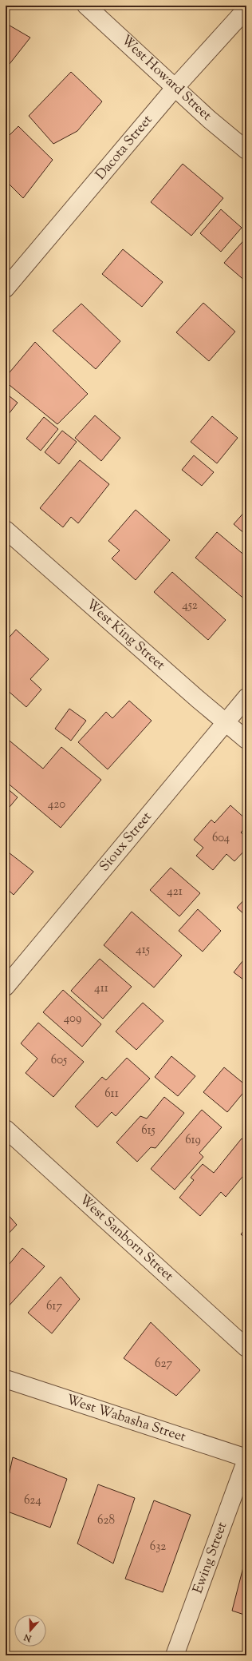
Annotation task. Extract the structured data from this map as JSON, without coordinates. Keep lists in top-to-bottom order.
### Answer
{
  "streets": {
    "street": [
      "West Howard Street",
      "Dacota Street",
      "West King Street",
      "Sioux Street",
      "West Sanborn Street",
      "West Wabasha Street",
      "Ewing Street"
    ]
  },
  "crossings": [
    ["West Howard Street", "Dacota Street"],
    ["West King Street", "Sioux Street"],
    ["West Wabasha Street", "Ewing Street"]
  ],
  "house_numbers": [
    "452",
    "420",
    "604",
    "421",
    "415",
    "411",
    "409",
    "605",
    "611",
    "615",
    "619",
    "617",
    "627",
    "624",
    "628",
    "632"
  ],
  "north": "bottom"
}
